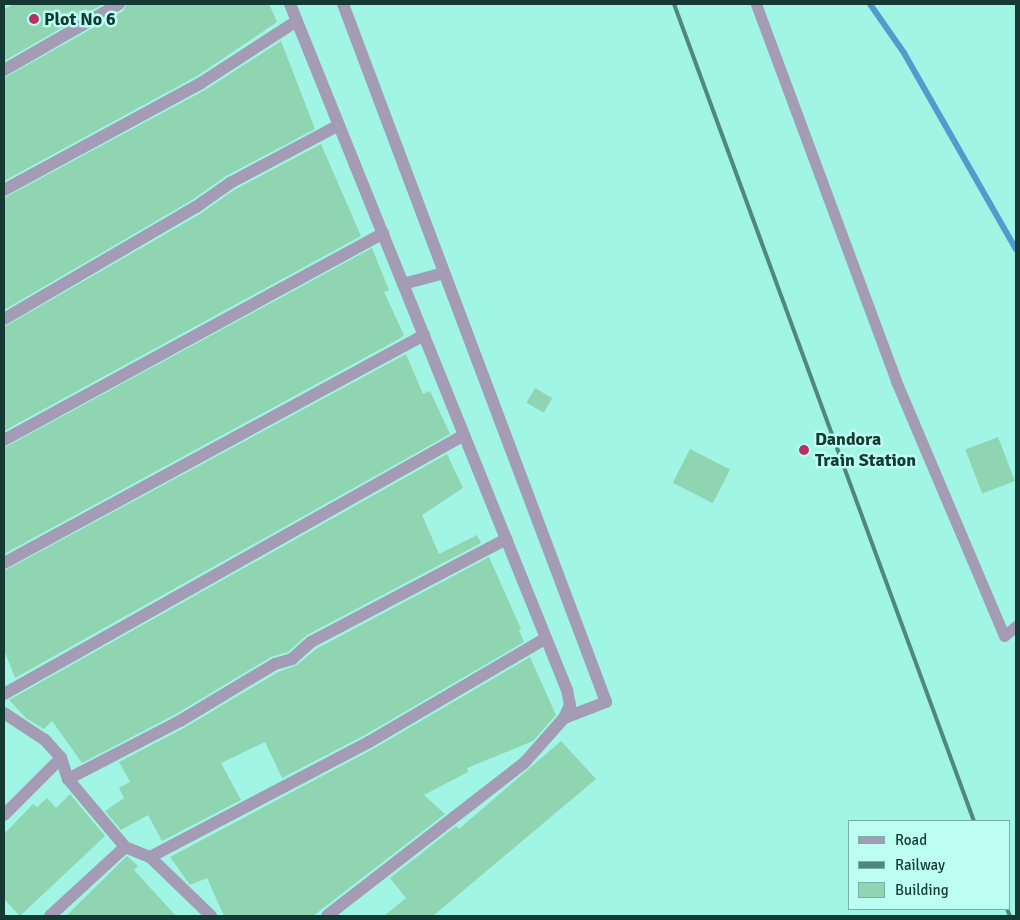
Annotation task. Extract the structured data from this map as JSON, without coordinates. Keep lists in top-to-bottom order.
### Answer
{
  "places": ["Plot No 6", "Dandora Train Station"],
  "legend": ["Road", "Railway", "Building"]
}
